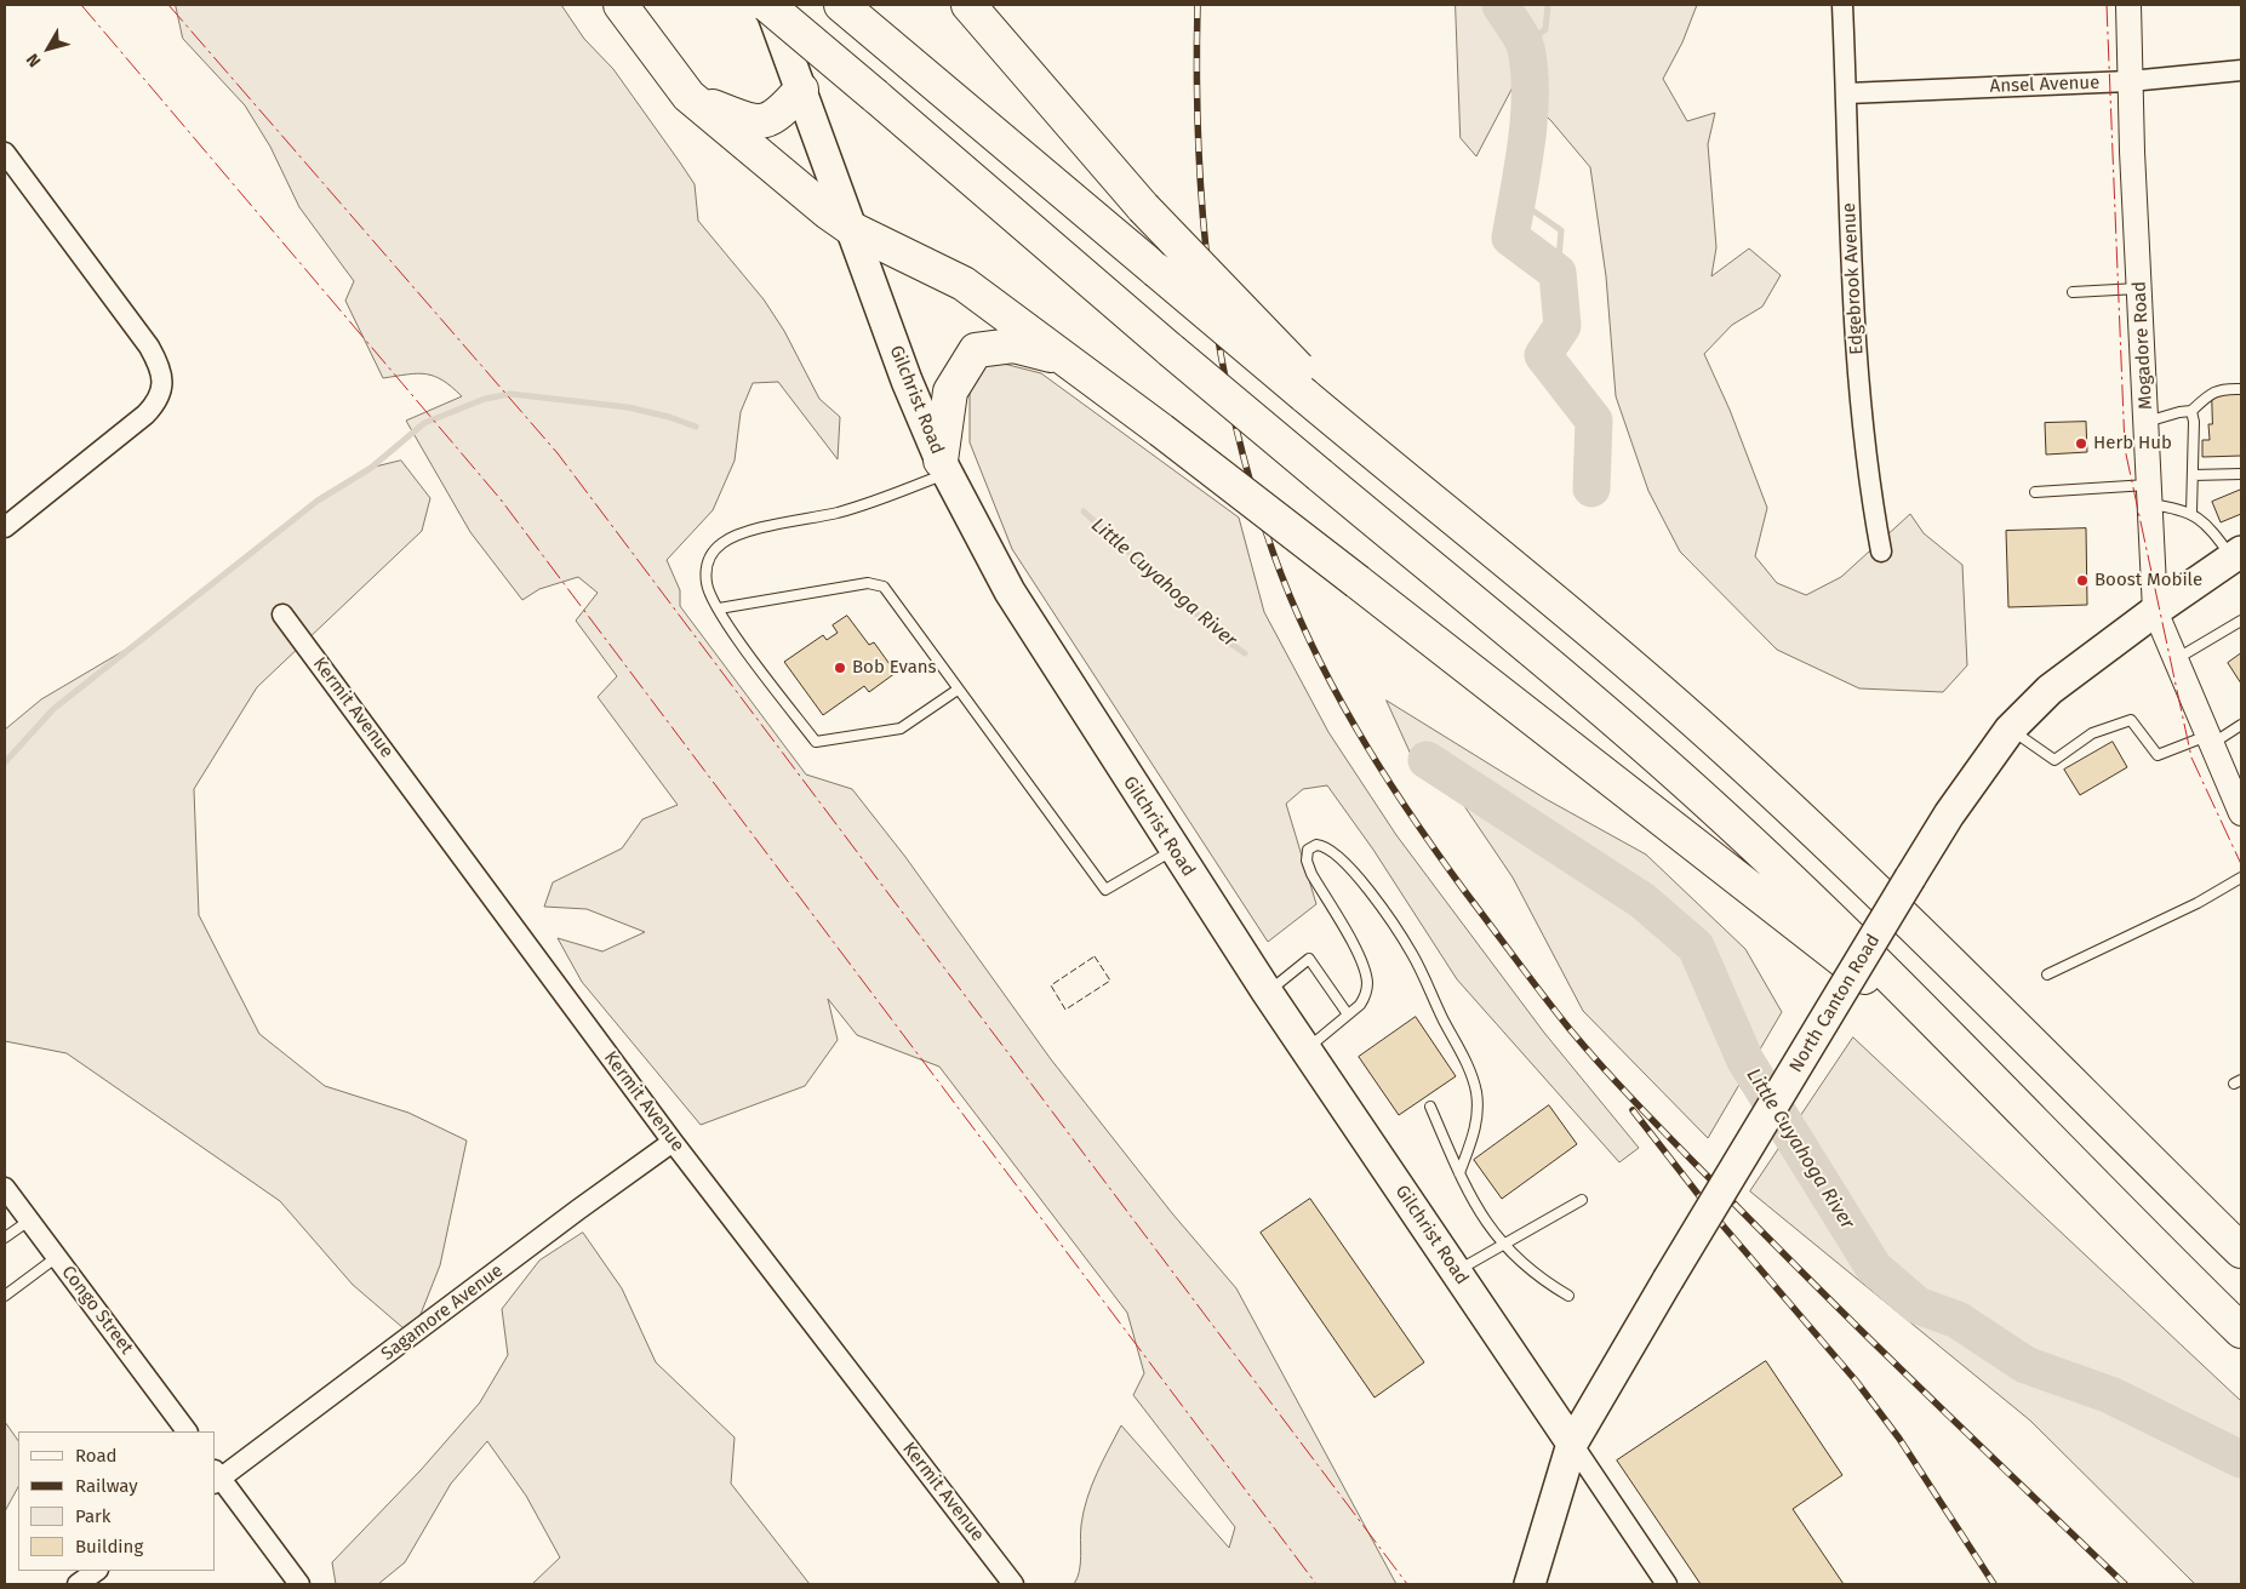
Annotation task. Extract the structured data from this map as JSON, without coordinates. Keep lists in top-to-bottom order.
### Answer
{
  "streets": {
    "main road": ["Gilchrist Road", "North Canton Road"],
    "street": [
      "Ansel Avenue",
      "Edgebrook Avenue",
      "Mogadore Road",
      "Kermit Avenue",
      "Congo Street",
      "Sagamore Avenue"
    ]
  },
  "crossings": [
    ["Ansel Avenue", "Edgebrook Avenue"],
    ["Ansel Avenue", "Mogadore Road"],
    ["Mogadore Road", "North Canton Road"],
    ["Gilchrist Road", "North Canton Road"],
    ["Kermit Avenue", "Sagamore Avenue"]
  ],
  "water": ["Little Cuyahoga River"],
  "places": ["Herb Hub", "Boost Mobile", "Bob Evans"],
  "legend": [
    "Road",
    "Railway",
    "Park",
    "Building"
  ],
  "north": "bottom left"
}
